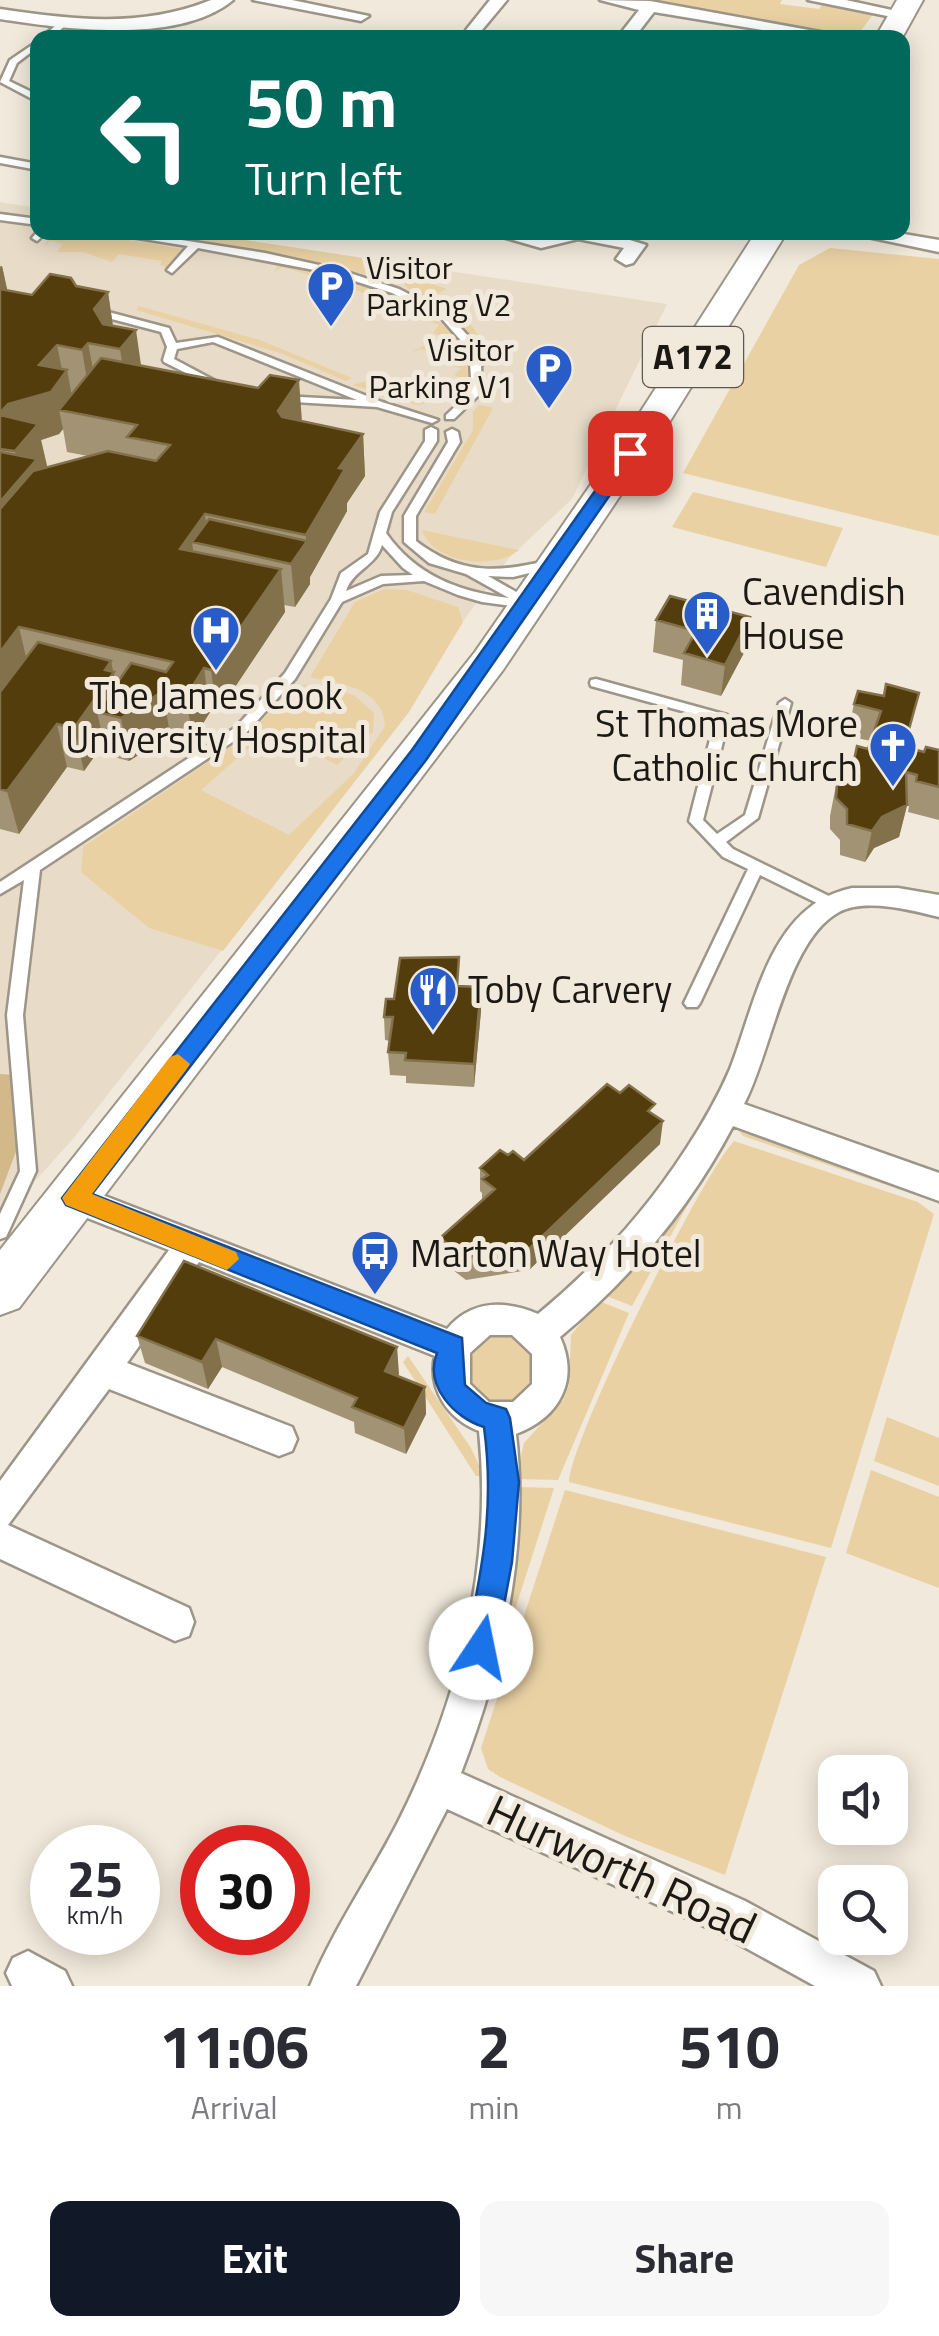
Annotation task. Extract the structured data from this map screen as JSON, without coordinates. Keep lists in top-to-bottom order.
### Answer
{
  "streets": {
    "main road": ["A172"],
    "street": ["Hurworth Road"]
  },
  "places": {
    "parking": ["Visitor Parking V2", "Visitor Parking V1"],
    "building": ["Cavendish House"],
    "hospital": ["The James Cook University Hospital"],
    "church": ["St Thomas More Catholic Church"],
    "restaurant": ["Toby Carvery"],
    "bus stop": ["Marton Way Hotel"]
  },
  "page": {
    "turn": ["50 m", "Turn left"],
    "speed": "25 km/h",
    "limit": "30",
    "eta": [
      "11:06",
      "Arrival",
      "2",
      "min",
      "510",
      "m"
    ],
    "buttons": ["Exit", "Share"]
  }
}
